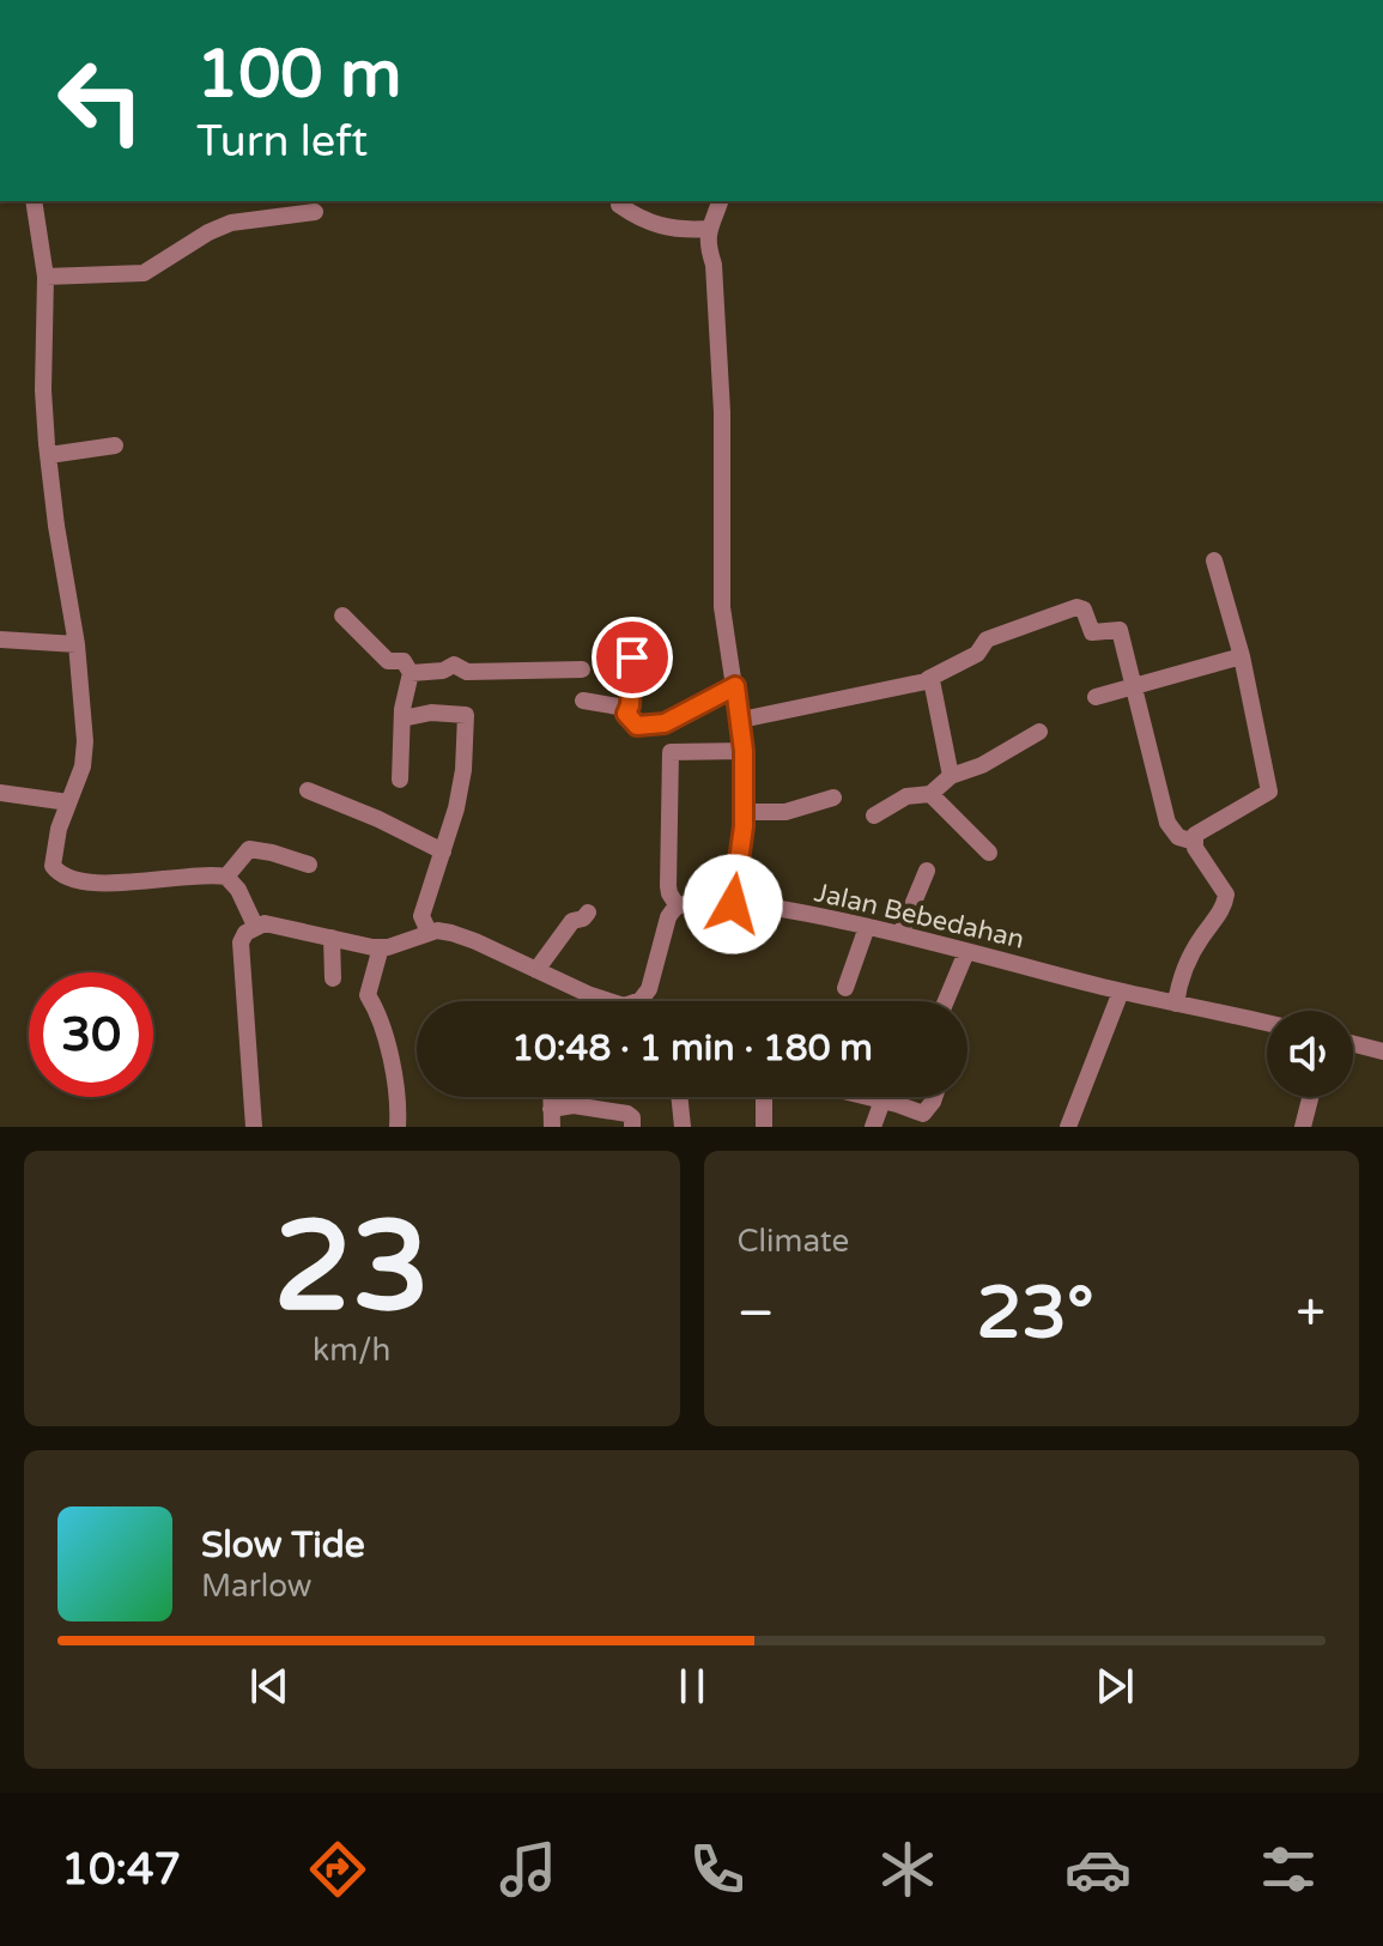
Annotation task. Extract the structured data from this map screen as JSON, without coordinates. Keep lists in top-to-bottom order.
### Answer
{
  "streets": {
    "street": ["Jalan Bebedahan"]
  },
  "page": {
    "turn": ["100 m", "Turn left"],
    "limit": "30",
    "trip": "10:48 · 1 min · 180 m",
    "tile": [
      ["23", "km/h"],
      "Climate"
    ],
    "heat": ["−", "23°", "+"],
    "song": ["Slow Tide", "Marlow"],
    "tabs": "10:47"
  }
}
